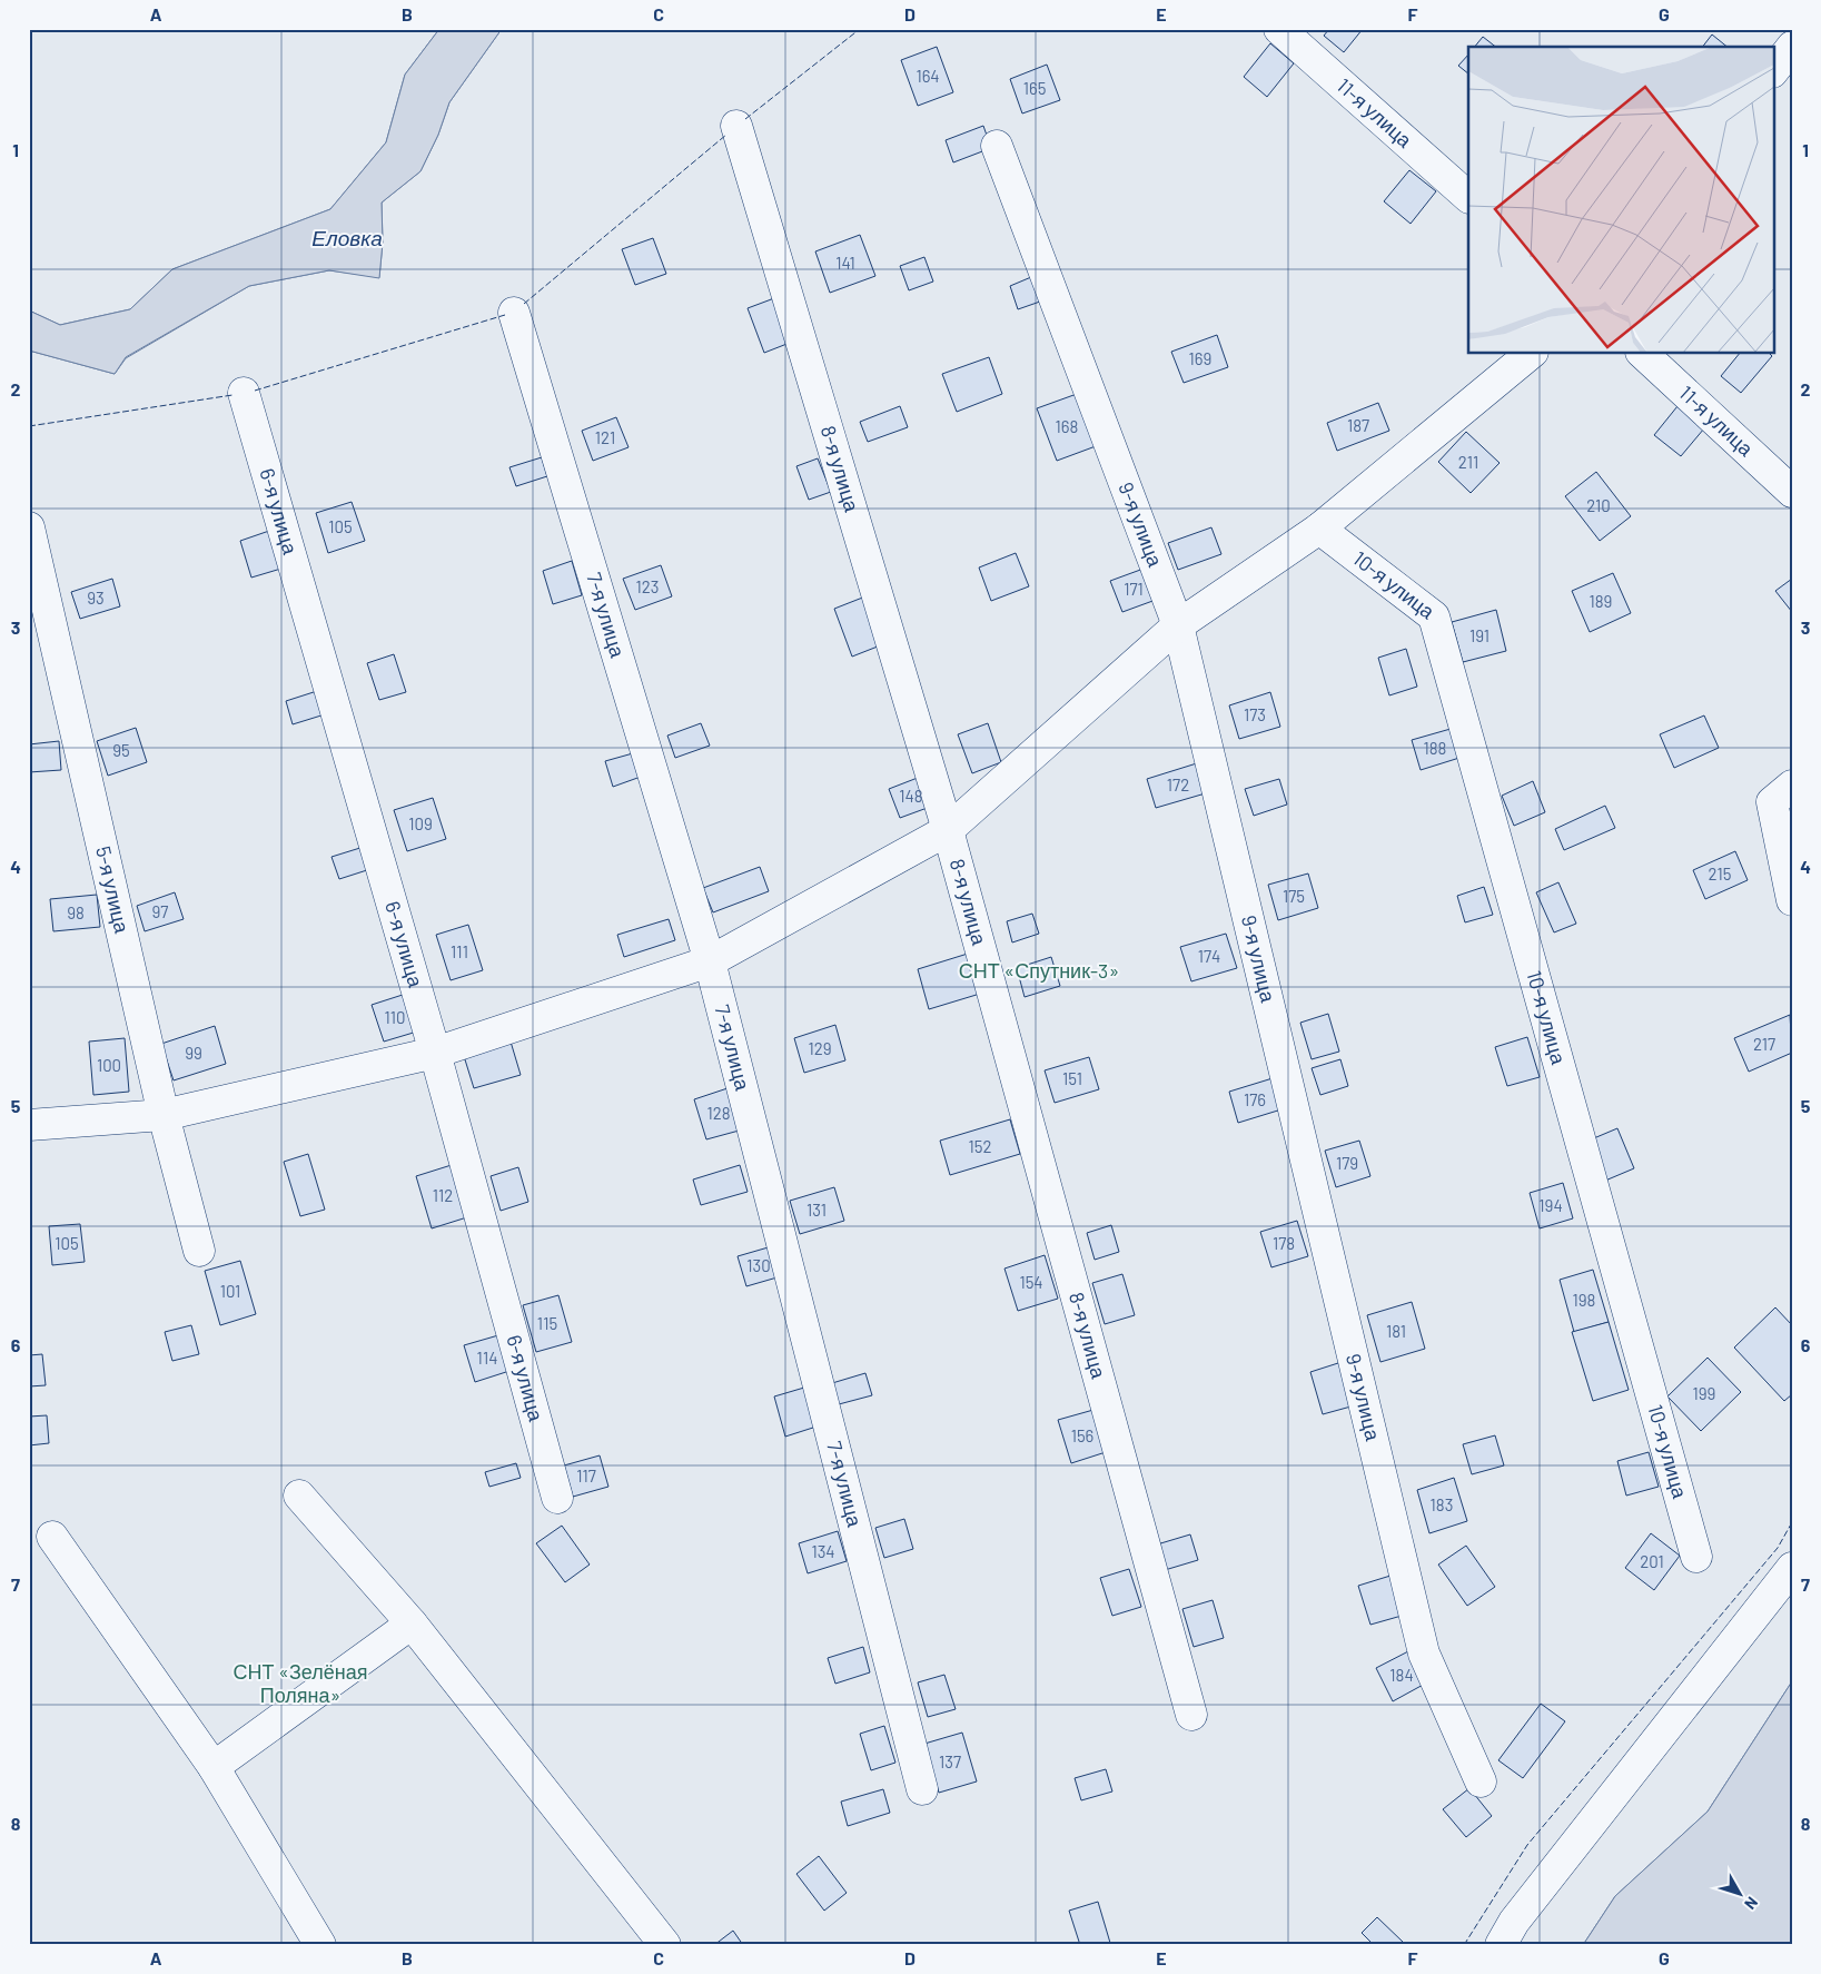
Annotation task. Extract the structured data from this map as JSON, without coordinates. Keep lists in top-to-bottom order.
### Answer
{
  "streets": {
    "street": [
      "11-я улица",
      "8-я улица",
      "6-я улица",
      "9-я улица",
      "10-я улица",
      "7-я улица",
      "5-я улица"
    ]
  },
  "water": ["Еловка"],
  "parks": ["СНТ «Спутник-3»", "СНТ «Зелёная Поляна»"],
  "house_numbers": [
    "164",
    "165",
    "141",
    "169",
    "187",
    "168",
    "121",
    "211",
    "210",
    "105",
    "123",
    "171",
    "93",
    "189",
    "191",
    "173",
    "188",
    "95",
    "172",
    "148",
    "109",
    "215",
    "175",
    "97",
    "98",
    "111",
    "174",
    "110",
    "217",
    "129",
    "99",
    "100",
    "151",
    "176",
    "128",
    "152",
    "179",
    "112",
    "194",
    "131",
    "105",
    "178",
    "130",
    "154",
    "101",
    "198",
    "115",
    "181",
    "114",
    "199",
    "156",
    "117",
    "183",
    "134",
    "201",
    "184",
    "137"
  ],
  "north": "bottom right",
  "grid": {
    "columns": [
      "A",
      "B",
      "C",
      "D",
      "E",
      "F",
      "G"
    ],
    "rows": [
      "1",
      "2",
      "3",
      "4",
      "5",
      "6",
      "7",
      "8"
    ]
  }
}
